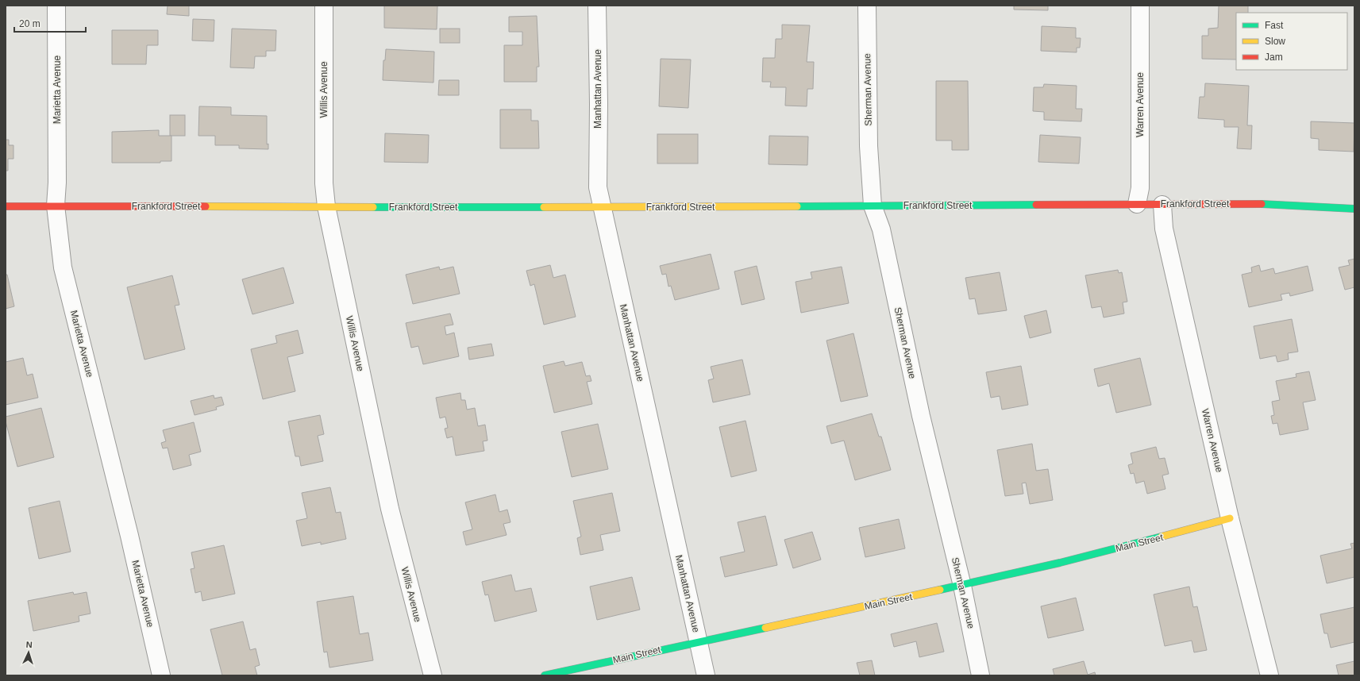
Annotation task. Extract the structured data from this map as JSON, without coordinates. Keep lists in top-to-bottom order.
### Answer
{
  "streets": {
    "street": [
      "Manhattan Avenue",
      "Marietta Avenue",
      "Willis Avenue",
      "Sherman Avenue",
      "Warren Avenue",
      "Frankford Street",
      "Main Street"
    ]
  },
  "crossings": [
    ["Manhattan Avenue", "Frankford Street"],
    ["Manhattan Avenue", "Main Street"],
    ["Marietta Avenue", "Frankford Street"],
    ["Willis Avenue", "Frankford Street"],
    ["Sherman Avenue", "Frankford Street"],
    ["Sherman Avenue", "Main Street"],
    ["Warren Avenue", "Frankford Street"],
    ["Warren Avenue", "Main Street"]
  ],
  "legend": ["Fast", "Slow", "Jam"],
  "scale_bar": "20 m",
  "north": "top"
}
